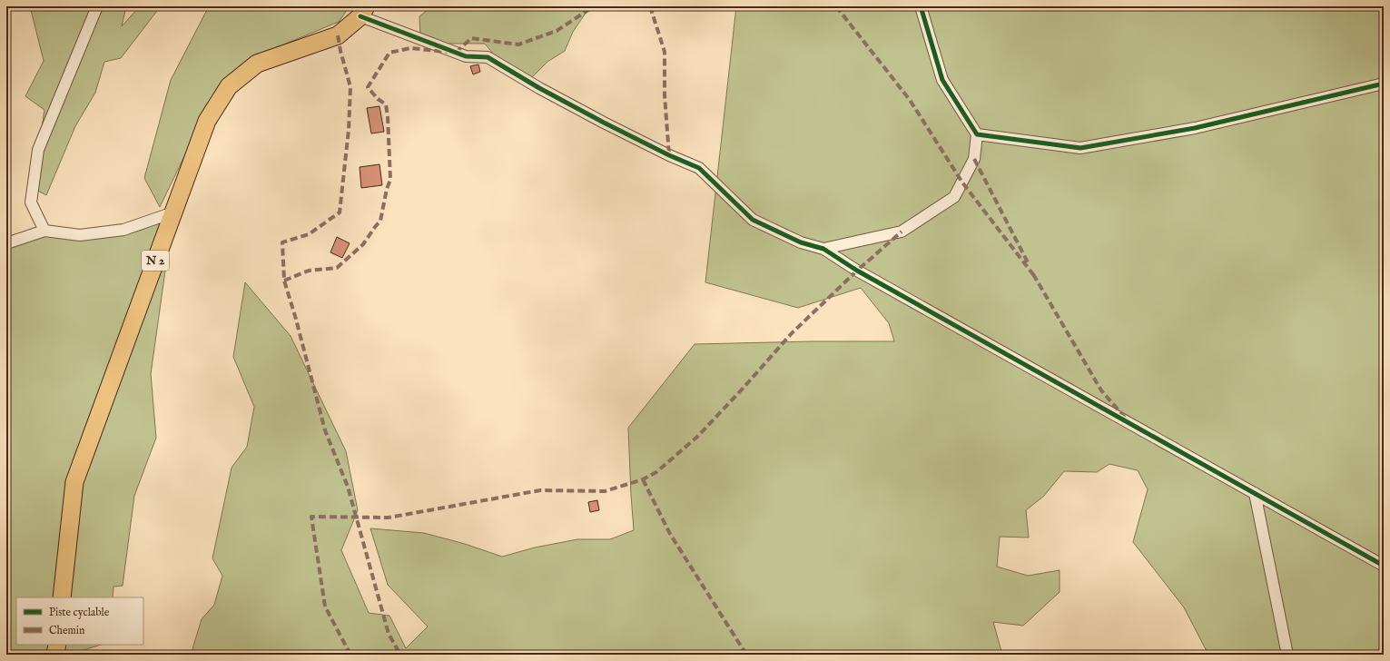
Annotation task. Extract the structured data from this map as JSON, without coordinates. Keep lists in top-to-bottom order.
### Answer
{
  "streets": {
    "main road": ["N 2"]
  },
  "legend": ["Piste cyclable", "Chemin"]
}
